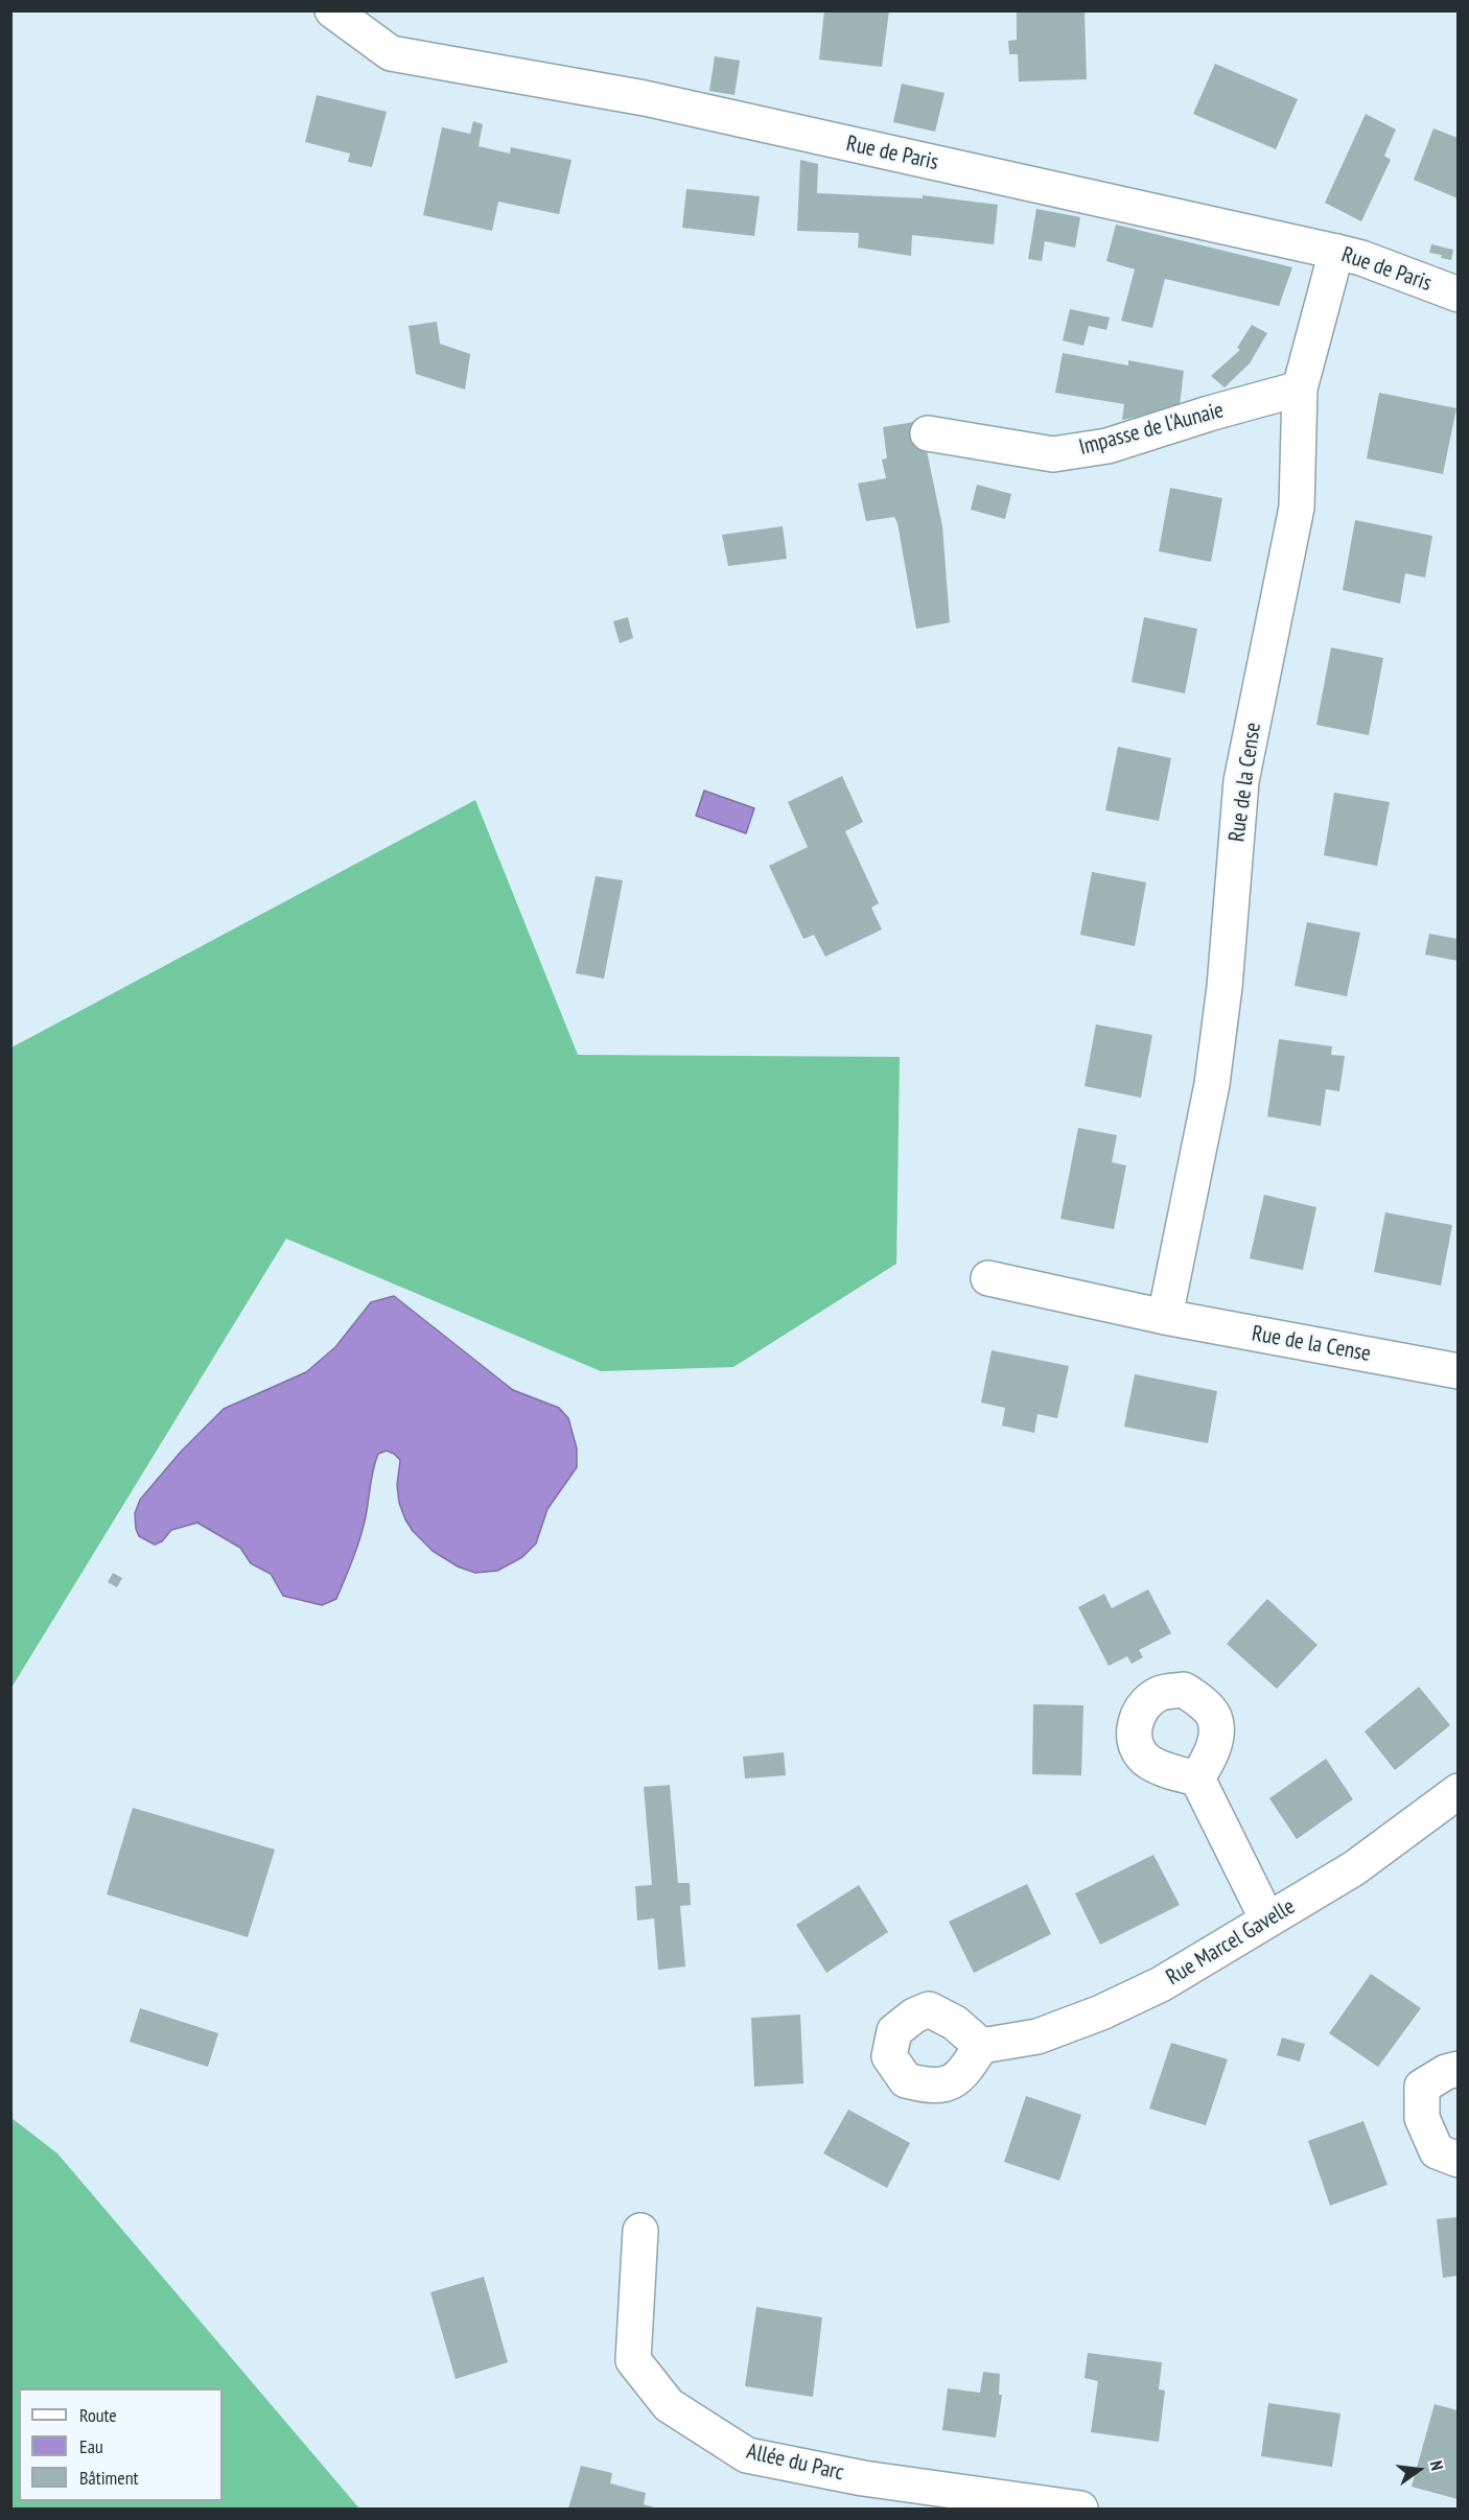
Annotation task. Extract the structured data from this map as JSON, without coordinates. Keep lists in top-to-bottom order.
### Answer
{
  "streets": {
    "street": [
      "Rue de Paris",
      "Impasse de l'Aunaie",
      "Rue de la Cense",
      "Rue Marcel Gavelle",
      "Allée du Parc"
    ]
  },
  "crossings": [
    ["Rue de Paris", "Rue de la Cense"],
    ["Impasse de l'Aunaie", "Rue de la Cense"]
  ],
  "legend": ["Route", "Eau", "Bâtiment"],
  "north": "right"
}
